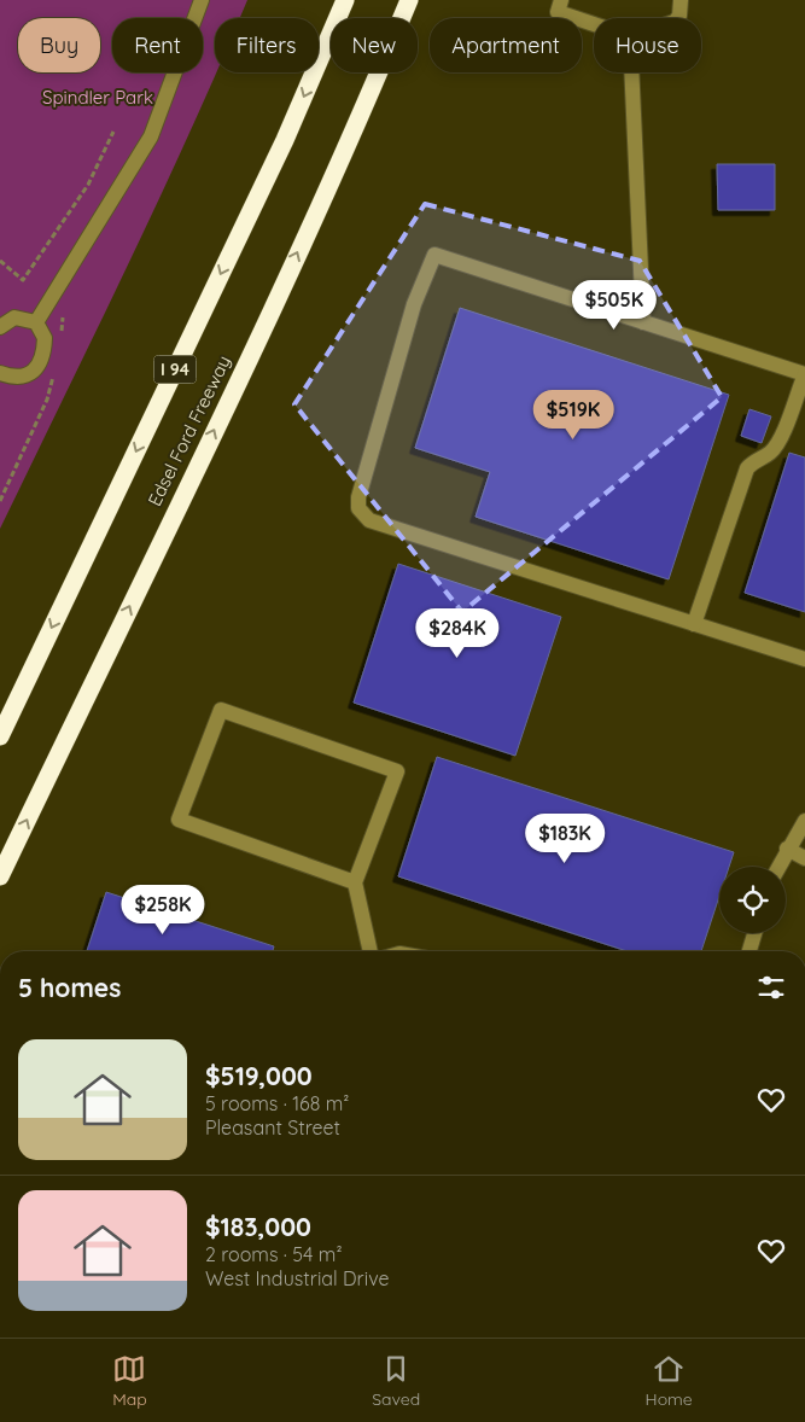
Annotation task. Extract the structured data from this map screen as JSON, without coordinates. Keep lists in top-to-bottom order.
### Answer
{
  "streets": {
    "highway": ["I 94", "Edsel Ford Freeway"]
  },
  "parks": ["Spindler Park"],
  "page": {
    "chip": [
      "Buy",
      "Rent",
      "Filters",
      "New",
      "Apartment",
      "House"
    ],
    "price": [
      "$505K",
      "$519K",
      "$284K",
      "$183K",
      "$258K"
    ],
    "heading": "5 homes",
    "list": [
      {
        "name": "$519,000",
        "note": "5 rooms · 168 m² · Pleasant Street"
      },
      {
        "name": "$183,000",
        "note": "2 rooms · 54 m² · West Industrial Drive"
      }
    ],
    "tabs": ["Map", "Saved", "Home"]
  }
}
